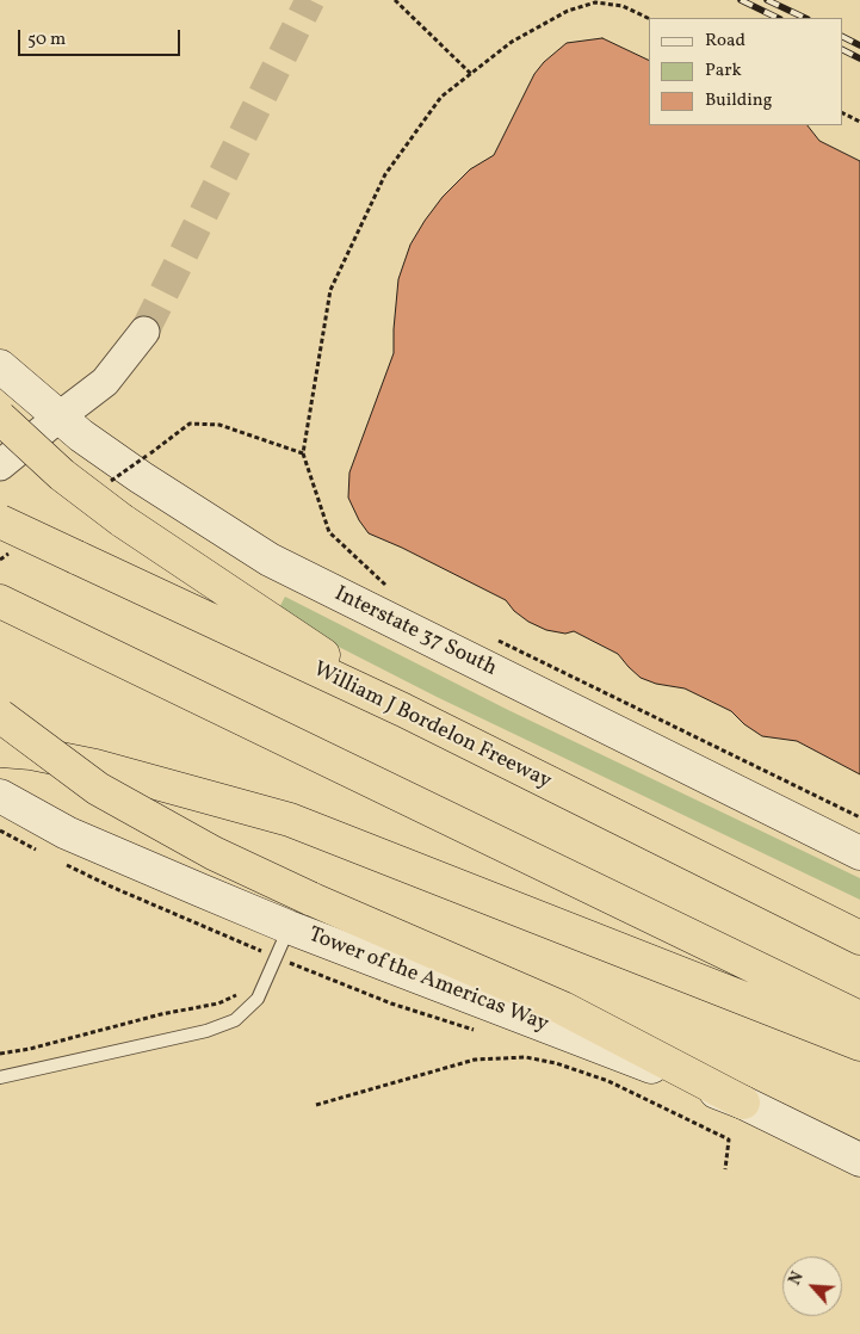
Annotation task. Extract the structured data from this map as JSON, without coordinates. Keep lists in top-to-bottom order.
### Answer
{
  "streets": {
    "highway": ["William J Bordelon Freeway"],
    "main road": ["Interstate 37 South", "Tower of the Americas Way"]
  },
  "legend": ["Road", "Park", "Building"],
  "scale_bar": "50 m",
  "north": "top left"
}
